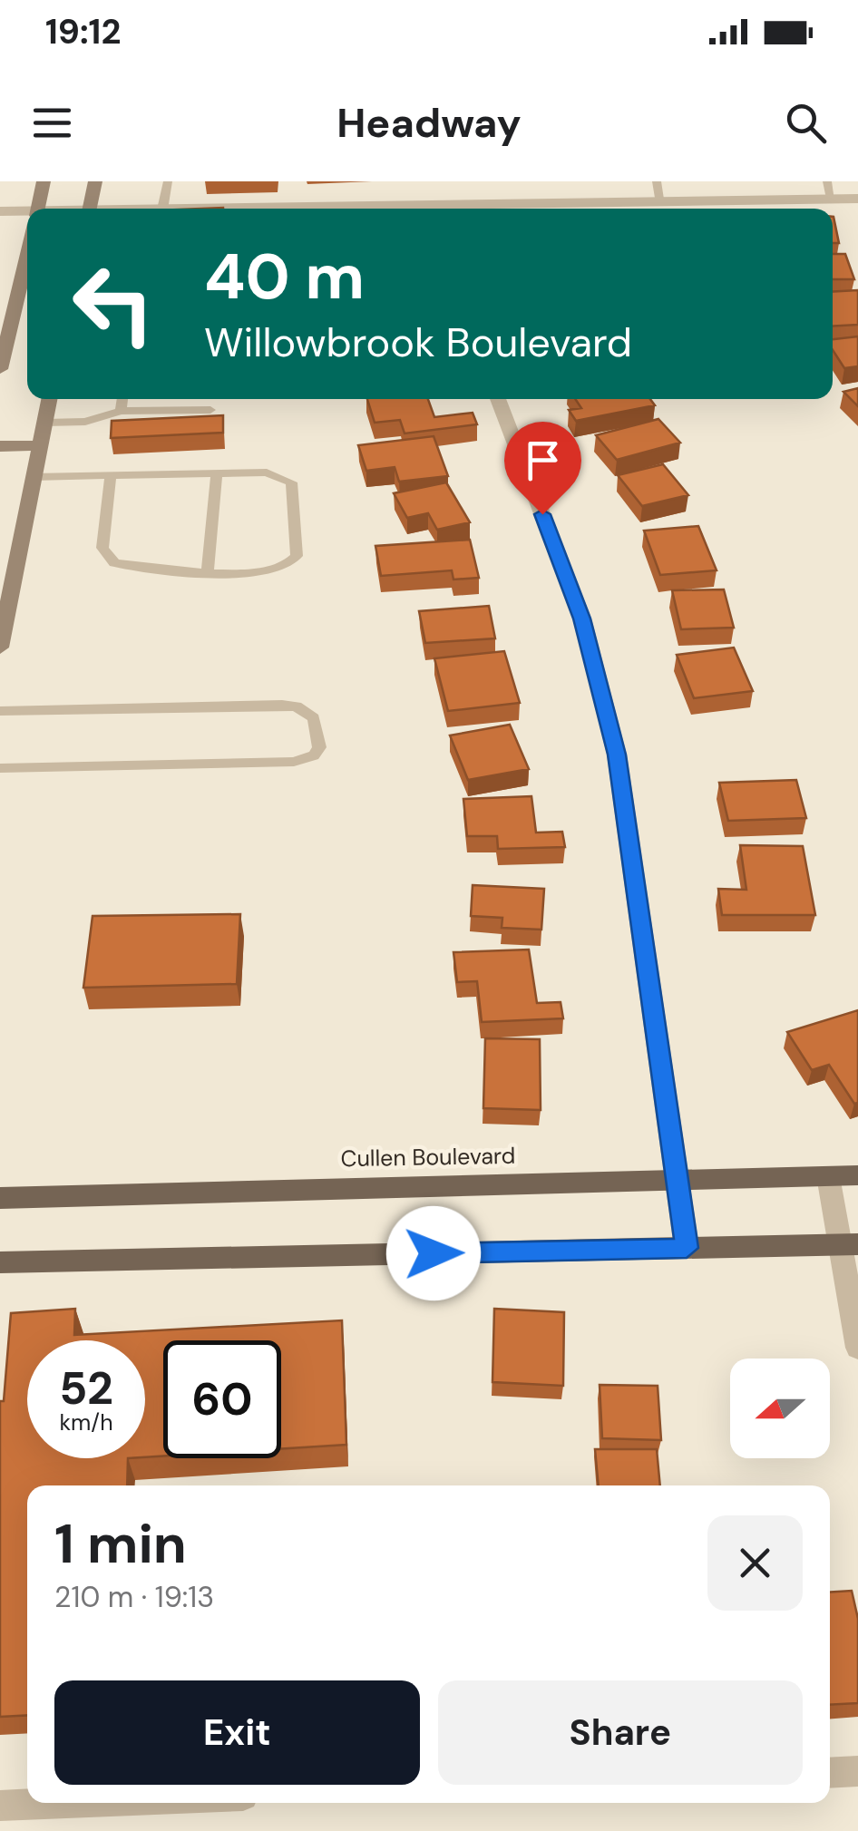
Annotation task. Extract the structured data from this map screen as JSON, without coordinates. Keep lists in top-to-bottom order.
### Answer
{
  "streets": {
    "main road": ["Cullen Boulevard"]
  },
  "north": "left",
  "page": {
    "status": "19:12",
    "header": "Headway",
    "turn": ["40 m", "Willowbrook Boulevard"],
    "speed": "52 km/h",
    "limit": "60",
    "heading": ["1 min", "210 m · 19:13"],
    "buttons": ["Exit", "Share"]
  }
}
